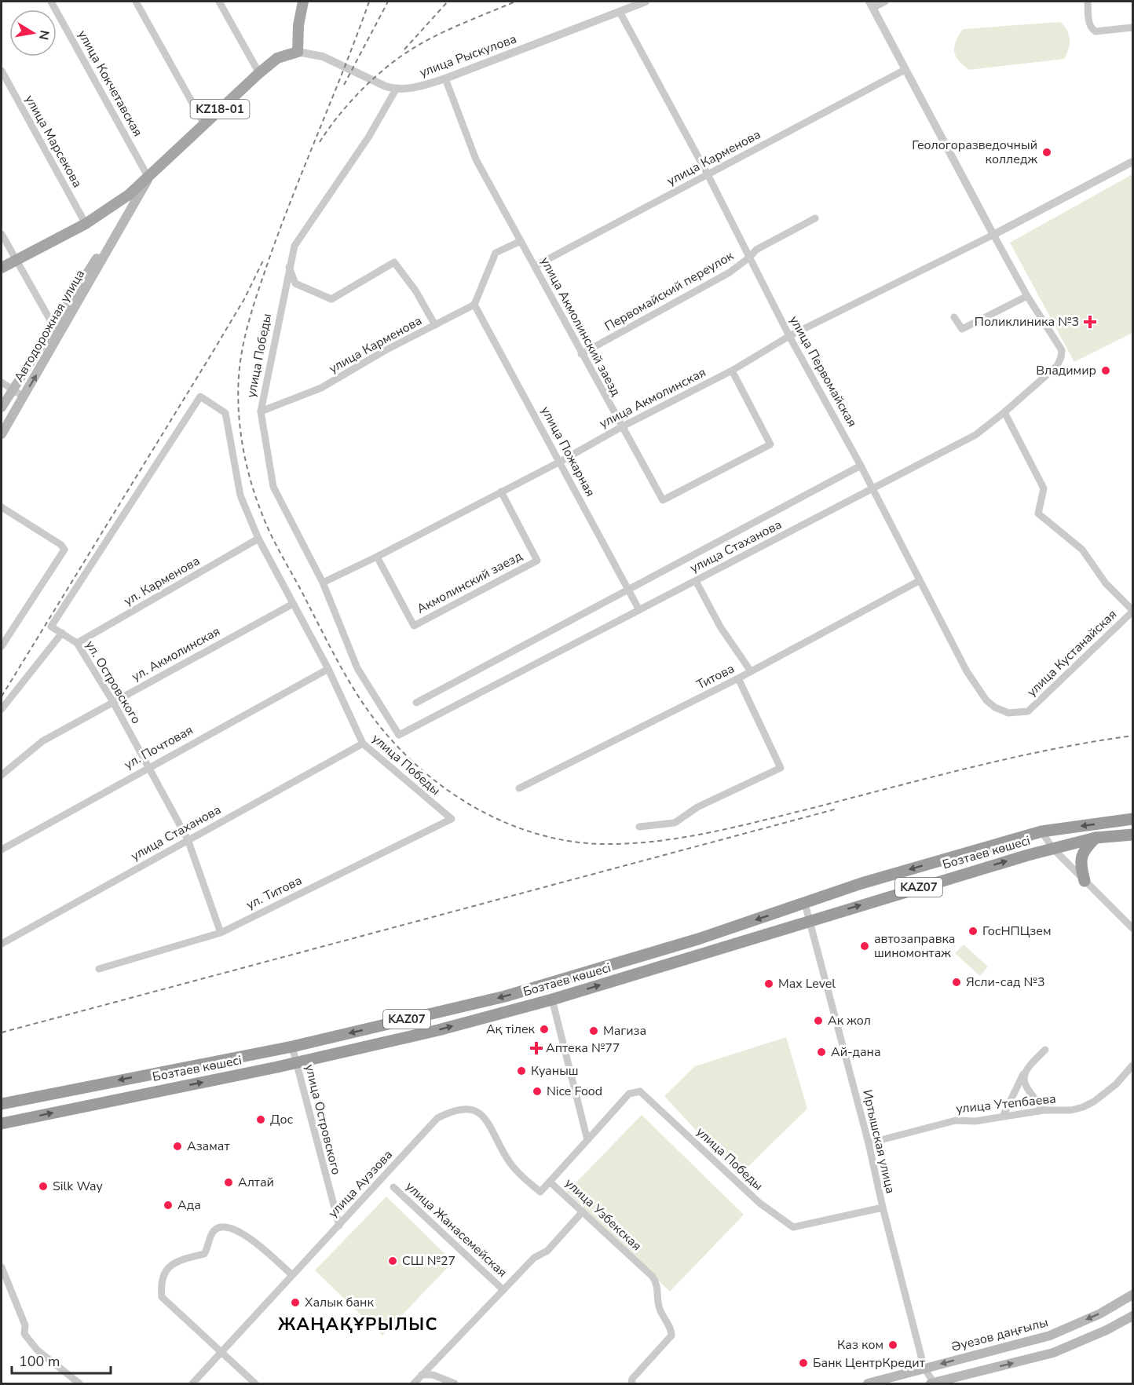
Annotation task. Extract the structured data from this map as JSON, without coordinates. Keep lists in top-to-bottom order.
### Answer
{
  "streets": {
    "highway": ["Бозтаев көшесі", "KAZ07"],
    "main road": ["KZ18-01", "Автодорожная улица", "Әуезов даңғылы"],
    "street": [
      "улица Рыскулова",
      "улица Кокчетавская",
      "улица Марсекова",
      "улица Карменова",
      "Первомайский переулок",
      "улица Акмолинский заезд",
      "улица Победы",
      "улица Первомайская",
      "улица Акмолинская",
      "улица Пожарная",
      "улица Стаханова",
      "ул. Карменова",
      "Акмолинский заезд",
      "улица Кустанайская",
      "ул. Акмолинская",
      "Титова",
      "ул. Островского",
      "ул. Почтовая",
      "ул. Титова",
      "улица Утепбаева",
      "улица Островского",
      "Иртышская улица",
      "улица Ауэзова",
      "улица Узбекская",
      "улица Жанасемейская"
    ]
  },
  "crossings": [
    ["улица Рыскулова", "улица Акмолинский заезд"],
    ["улица Рыскулова", "улица Победы"],
    ["улица Рыскулова", "улица Первомайская"],
    ["улица Кокчетавская", "KZ18-01"],
    ["улица Кокчетавская", "Автодорожная улица"],
    ["KZ18-01", "улица Марсекова"],
    ["KZ18-01", "Автодорожная улица"],
    ["улица Карменова", "улица Акмолинский заезд"],
    ["улица Карменова", "улица Победы"],
    ["улица Карменова", "улица Первомайская"],
    ["улица Карменова", "улица Пожарная"],
    ["Первомайский переулок", "улица Акмолинский заезд"],
    ["Первомайский переулок", "улица Первомайская"],
    ["улица Акмолинский заезд", "улица Акмолинская"],
    ["улица Победы", "улица Акмолинская"],
    ["улица Победы", "улица Стаханова"],
    ["улица Победы", "ул. Карменова"],
    ["улица Победы", "ул. Акмолинская"],
    ["улица Победы", "ул. Островского"],
    ["улица Победы", "ул. Почтовая"],
    ["улица Победы", "ул. Титова"],
    ["улица Победы", "Иртышская улица"],
    ["улица Победы", "улица Узбекская"],
    ["улица Первомайская", "улица Акмолинская"],
    ["улица Первомайская", "улица Стаханова"],
    ["улица Первомайская", "улица Кустанайская"],
    ["улица Первомайская", "Титова"],
    ["улица Акмолинская", "улица Пожарная"],
    ["улица Акмолинская", "Акмолинский заезд"],
    ["улица Пожарная", "улица Стаханова"],
    ["улица Стаханова", "ул. Островского"],
    ["ул. Карменова", "ул. Островского"],
    ["ул. Акмолинская", "ул. Островского"],
    ["ул. Островского", "ул. Почтовая"],
    ["ул. Островского", "ул. Титова"],
    ["Бозтаев көшесі", "улица Островского"],
    ["Бозтаев көшесі", "Иртышская улица"],
    ["улица Утепбаева", "Иртышская улица"],
    ["улица Островского", "улица Ауэзова"],
    ["Иртышская улица", "Әуезов даңғылы"],
    ["улица Ауэзова", "улица Узбекская"],
    ["улица Узбекская", "улица Жанасемейская"]
  ],
  "districts": ["ЖАҢАҚҰРЫЛЫС"],
  "places": {
    "other": [
      "Геологоразведочный колледж",
      "Владимир",
      "ГосНПЦзем",
      "автозаправка шиномонтаж",
      "Ясли-сад №3",
      "Max Level",
      "Ак жол",
      "Ақ тілек",
      "Магиза",
      "Ай-дана",
      "Куаныш",
      "Nice Food",
      "Дос",
      "Азамат",
      "Алтай",
      "Silk Way",
      "Ада",
      "СШ №27",
      "Халык банк",
      "Каз ком",
      "Банк ЦентрКредит"
    ],
    "health": ["Поликлиника №3", "Аптека №77"]
  },
  "scale_bar": "100 m",
  "north": "right"
}
